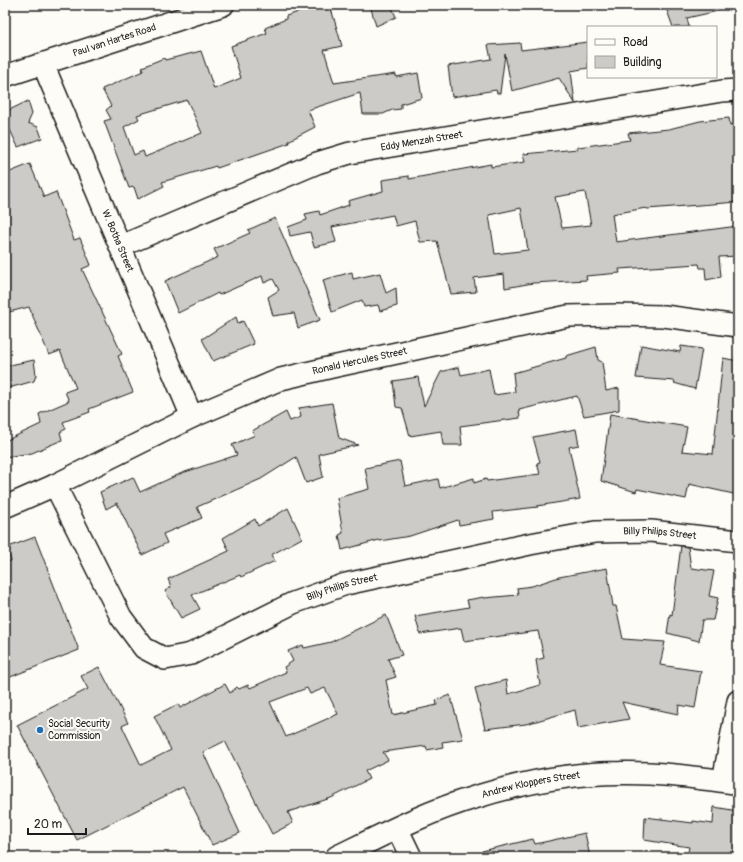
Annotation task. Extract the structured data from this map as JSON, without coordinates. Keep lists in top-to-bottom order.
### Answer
{
  "streets": {
    "street": [
      "Paul van Hartes Road",
      "Eddy Menzah Street",
      "W. Botha Street",
      "Ronald Hercules Street",
      "Billy Philips Street",
      "Andrew Kloppers Street"
    ]
  },
  "crossings": [
    ["Paul van Hartes Road", "W. Botha Street"],
    ["Eddy Menzah Street", "W. Botha Street"],
    ["W. Botha Street", "Ronald Hercules Street"],
    ["Ronald Hercules Street", "Billy Philips Street"]
  ],
  "places": ["Social Security Commission"],
  "legend": ["Road", "Building"],
  "scale_bar": "20 m"
}
